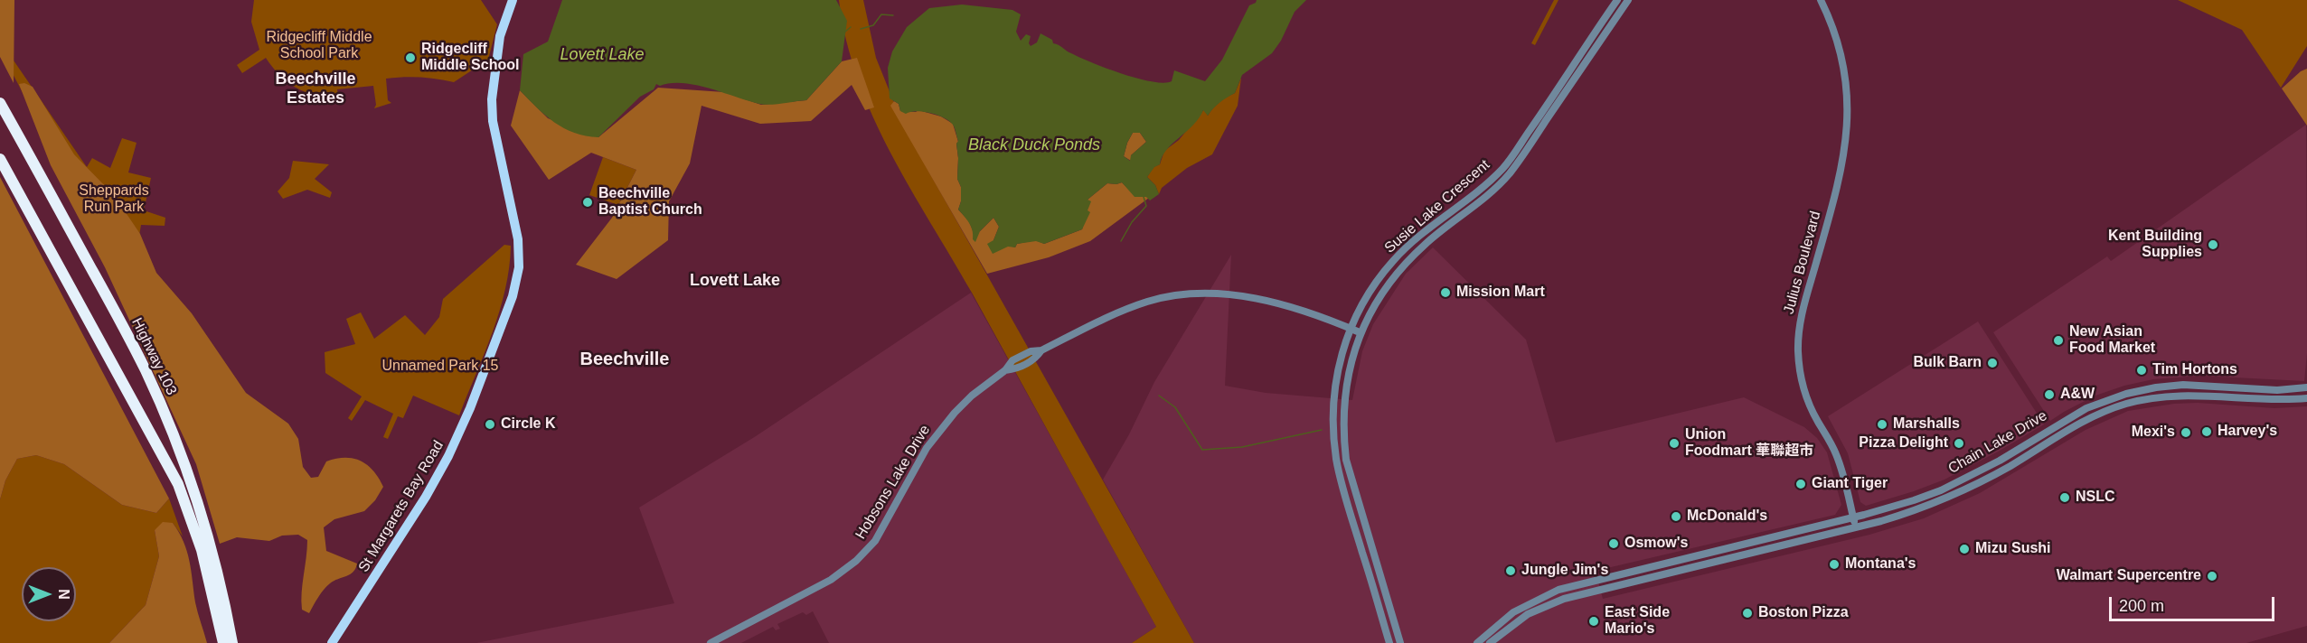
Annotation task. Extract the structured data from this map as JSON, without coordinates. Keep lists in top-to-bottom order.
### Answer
{
  "streets": {
    "highway": ["Highway 103"],
    "main road": ["St Margarets Bay Road"],
    "street": [
      "Susie Lake Crescent",
      "Julius Boulevard",
      "Chain Lake Drive",
      "Hobsons Lake Drive"
    ]
  },
  "crossings": [
    ["Susie Lake Crescent", "Hobsons Lake Drive"],
    ["Julius Boulevard", "Chain Lake Drive"]
  ],
  "districts": ["Beechville Estates", "Lovett Lake", "Beechville"],
  "water": ["Lovett Lake", "Black Duck Ponds"],
  "parks": ["Ridgecliff Middle School Park", "Sheppards Run Park", "Unnamed Park 15"],
  "places": [
    "Ridgecliff Middle School",
    "Beechville Baptist Church",
    "Kent Building Supplies",
    "Mission Mart",
    "New Asian Food Market",
    "Bulk Barn",
    "Tim Hortons",
    "A&W",
    "Circle K",
    "Marshalls",
    "Harvey's",
    "Mexi's",
    "Union Foodmart 華聯超市",
    "Pizza Delight",
    "Giant Tiger",
    "NSLC",
    "McDonald's",
    "Osmow's",
    "Mizu Sushi",
    "Montana's",
    "Jungle Jim's",
    "Walmart Supercentre",
    "Boston Pizza",
    "East Side Mario's"
  ],
  "scale_bar": "200 m",
  "north": "right"
}
